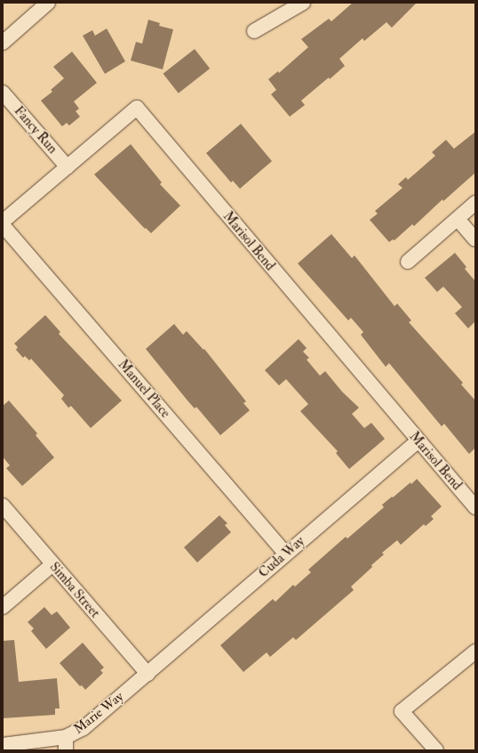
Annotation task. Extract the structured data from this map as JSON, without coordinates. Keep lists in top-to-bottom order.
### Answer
{
  "streets": {
    "street": [
      "Fancy Run",
      "Marisol Bend",
      "Manuel Place",
      "Cuda Way",
      "Simba Street",
      "Marie Way"
    ]
  },
  "crossings": [
    ["Fancy Run", "Marisol Bend"],
    ["Marisol Bend", "Cuda Way"],
    ["Manuel Place", "Cuda Way"],
    ["Cuda Way", "Simba Street"],
    ["Cuda Way", "Marie Way"],
    ["Simba Street", "Marie Way"]
  ]
}
